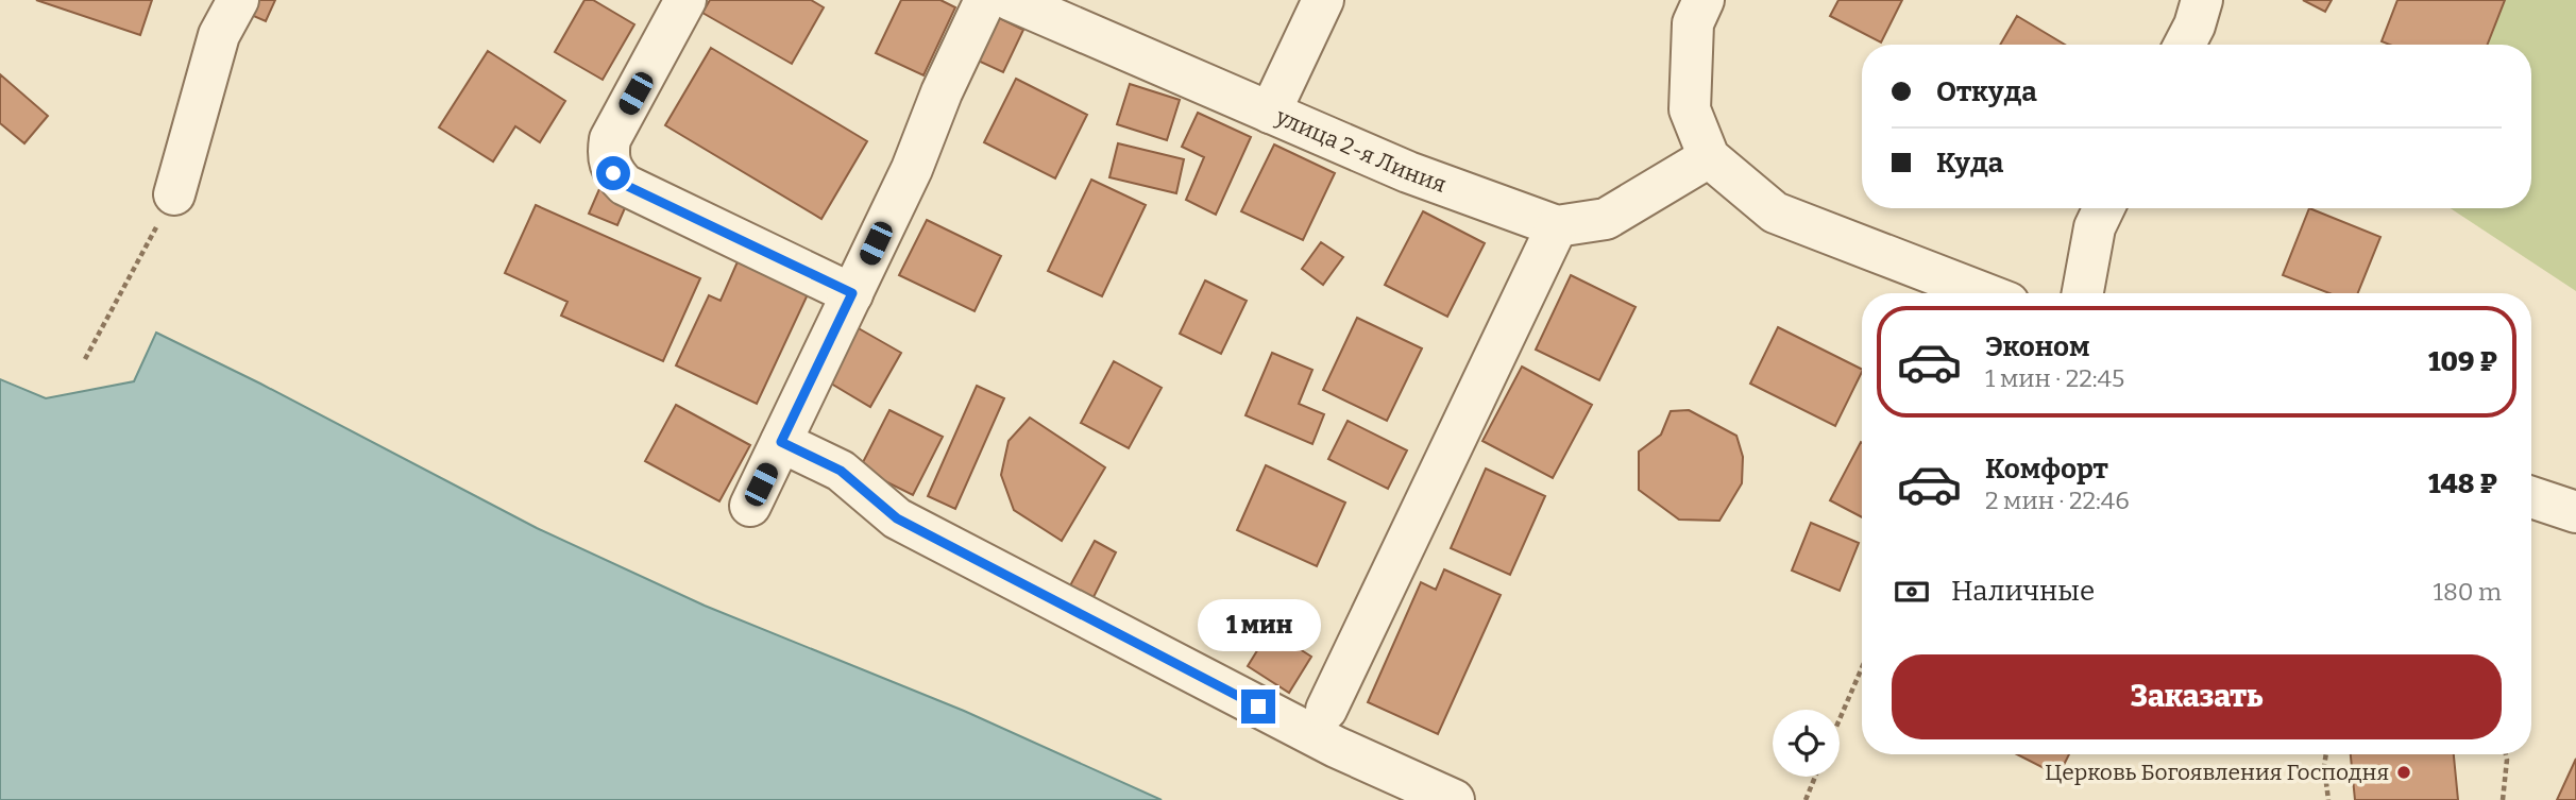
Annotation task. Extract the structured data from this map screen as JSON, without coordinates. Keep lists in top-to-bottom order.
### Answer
{
  "streets": {
    "street": ["улица 2-я Линия"]
  },
  "places": ["Церковь Богоявления Господня"],
  "page": {
    "banner": ["Откуда", "Куда"],
    "list": [
      {
        "name": "Эконом",
        "note": "1 мин · 22:45",
        "value": "109 ₽"
      },
      {
        "name": "Комфорт",
        "note": "2 мин · 22:46",
        "value": "148 ₽"
      }
    ],
    "pay": ["Наличные", "180 m"],
    "bubble": "1 мин",
    "buttons": "Заказать"
  }
}
